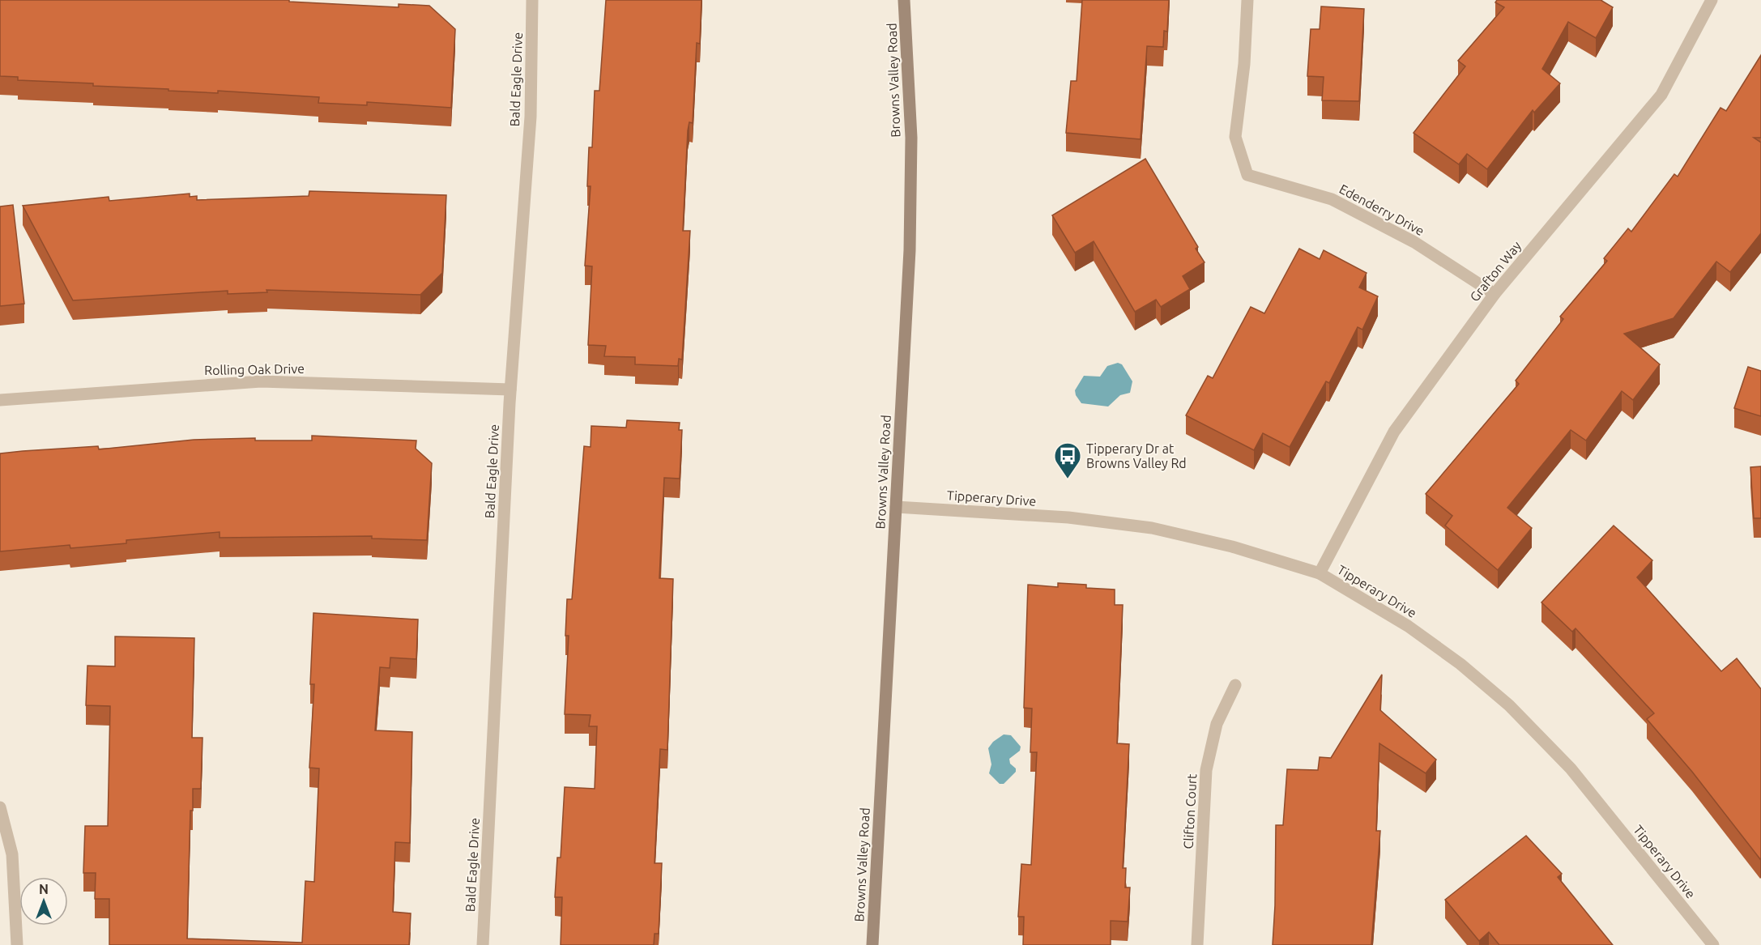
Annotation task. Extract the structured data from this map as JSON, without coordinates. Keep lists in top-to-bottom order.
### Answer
{
  "streets": {
    "main road": ["Browns Valley Road"],
    "street": [
      "Bald Eagle Drive",
      "Edenderry Drive",
      "Grafton Way",
      "Rolling Oak Drive",
      "Tipperary Drive",
      "Clifton Court"
    ]
  },
  "crossings": [
    ["Bald Eagle Drive", "Rolling Oak Drive"],
    ["Browns Valley Road", "Tipperary Drive"],
    ["Edenderry Drive", "Grafton Way"],
    ["Grafton Way", "Tipperary Drive"]
  ],
  "places": {
    "bus stop": ["Tipperary Dr at Browns Valley Rd"]
  },
  "north": "top"
}
